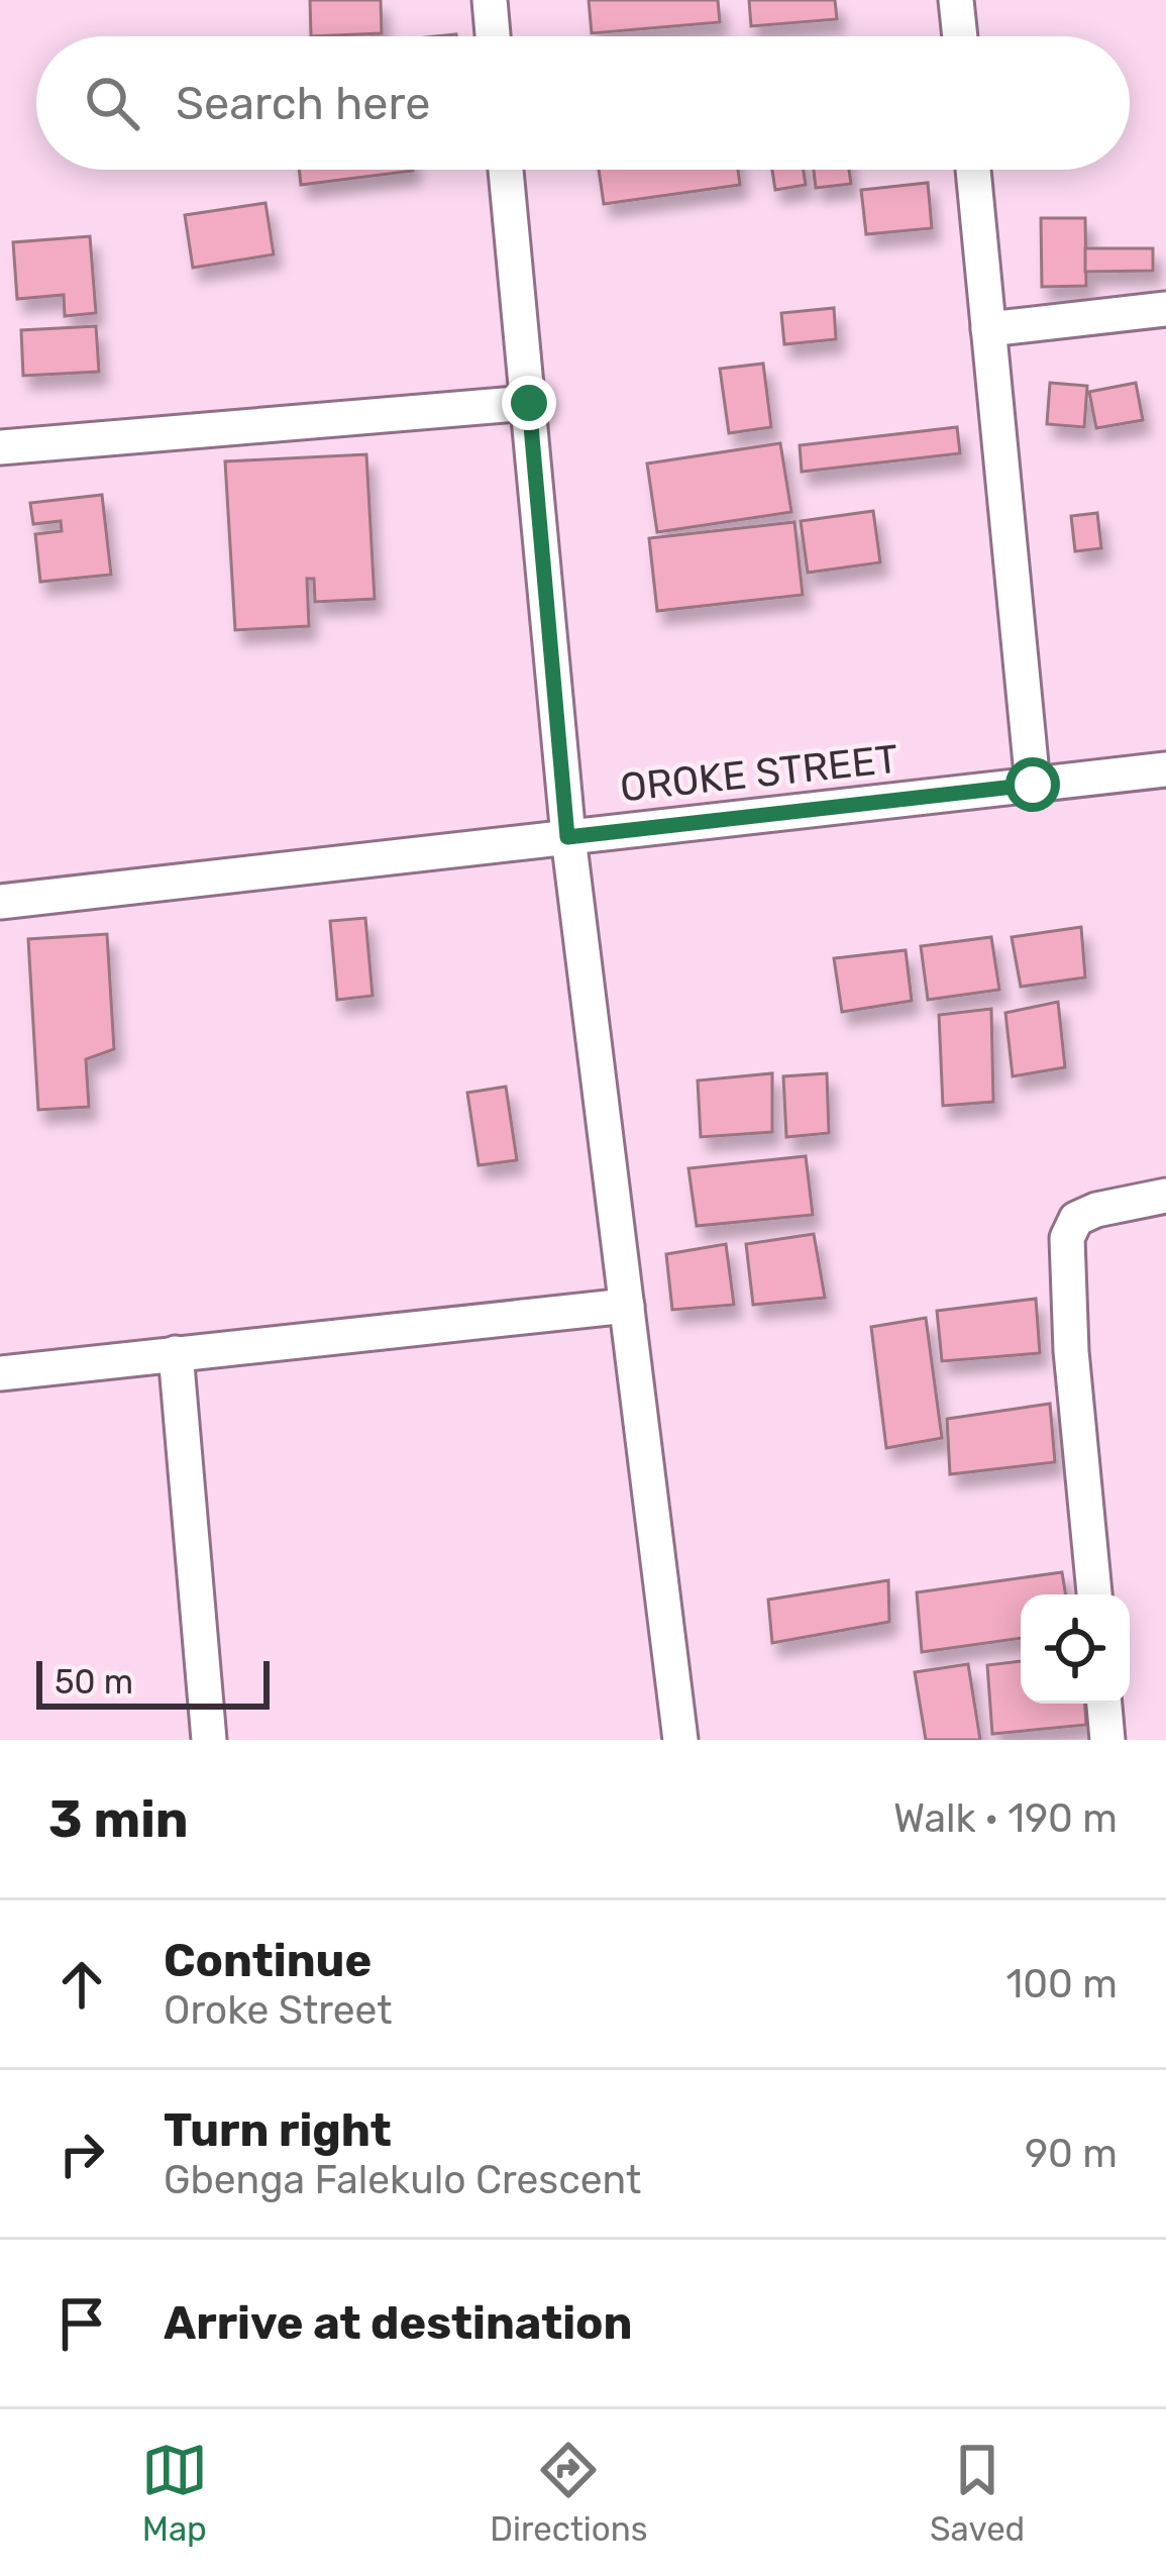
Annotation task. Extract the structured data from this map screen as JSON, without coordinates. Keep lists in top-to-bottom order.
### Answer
{
  "streets": {
    "street": ["OROKE STREET"]
  },
  "scale_bar": "50 m",
  "page": {
    "search": "Search here",
    "scale": "50 m",
    "heading": ["3 min", "Walk · 190 m"],
    "list": [
      ["Continue", "Oroke Street", "100 m"],
      ["Turn right", "Gbenga Falekulo Crescent", "90 m"],
      "Arrive at destination"
    ],
    "nav": ["Map", "Directions", "Saved"]
  }
}
